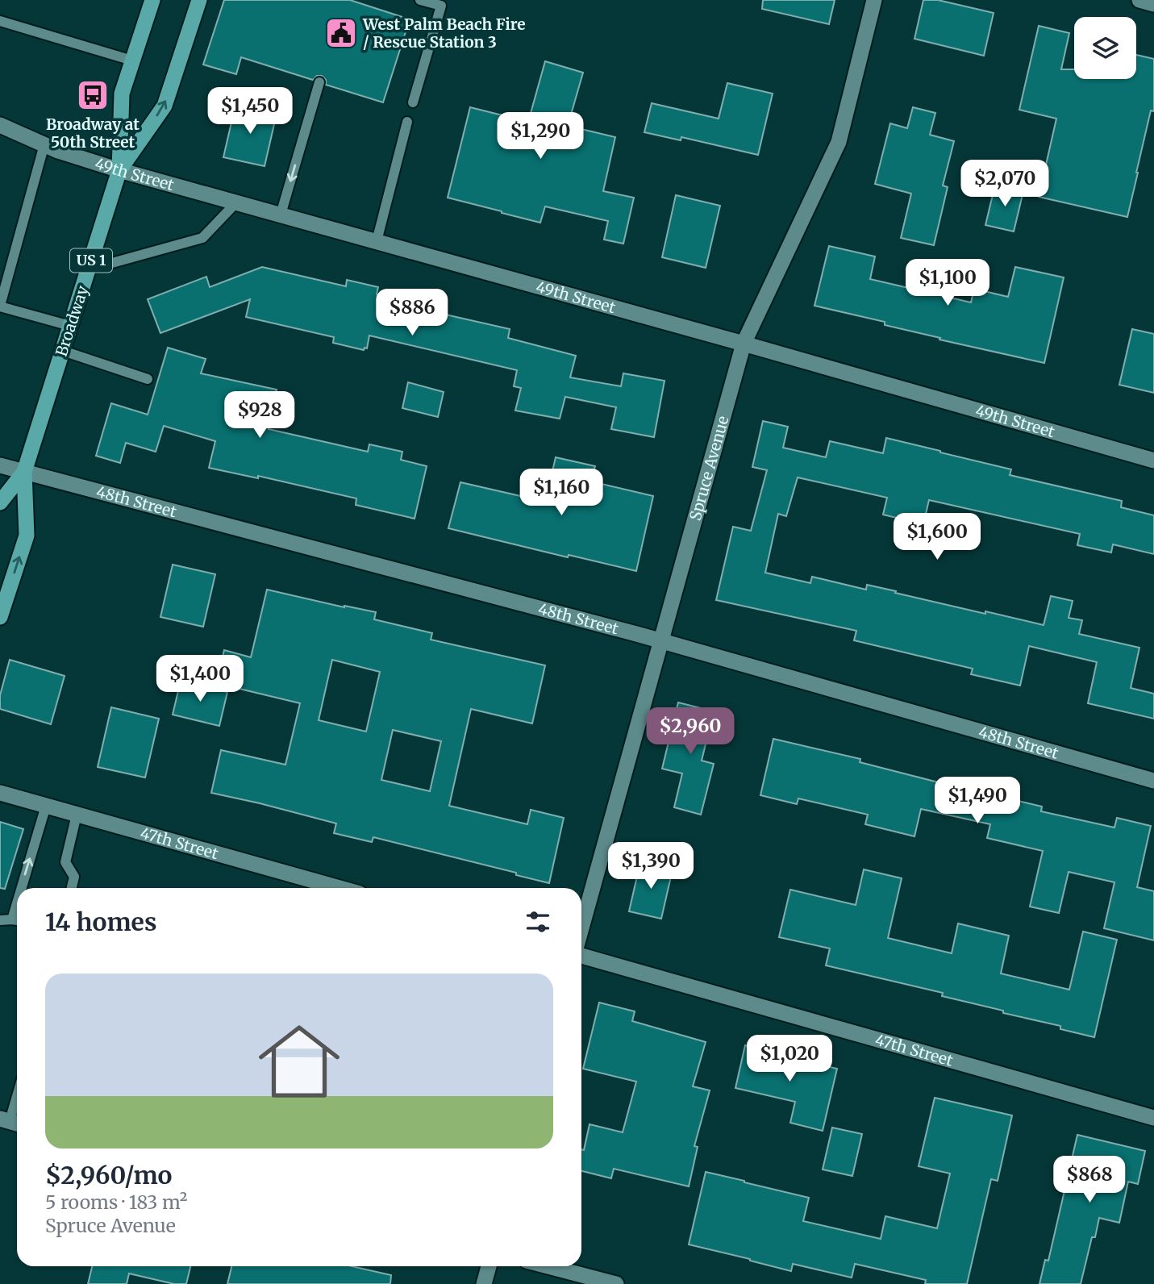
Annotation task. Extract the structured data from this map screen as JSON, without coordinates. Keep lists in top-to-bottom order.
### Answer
{
  "streets": {
    "main road": ["US 1", "Broadway"],
    "street": [
      "49th Street",
      "Spruce Avenue",
      "48th Street",
      "47th Street"
    ]
  },
  "crossings": [
    ["49th Street", "Broadway"],
    ["49th Street", "Spruce Avenue"],
    ["Broadway", "48th Street"],
    ["Spruce Avenue", "48th Street"]
  ],
  "places": {
    "public building": ["West Palm Beach Fire / Rescue Station 3"],
    "bus stop": ["Broadway at 50th Street"]
  },
  "page": {
    "price": [
      "$1,450",
      "$1,290",
      "$2,070",
      "$1,100",
      "$886",
      "$928",
      "$1,160",
      "$1,600",
      "$1,400",
      "$2,960",
      "$1,490",
      "$1,390",
      "$1,020",
      "$868"
    ],
    "heading": "14 homes",
    "list": [
      {
        "name": "$2,960/mo",
        "note": "5 rooms · 183 m² · Spruce Avenue"
      }
    ]
  }
}
